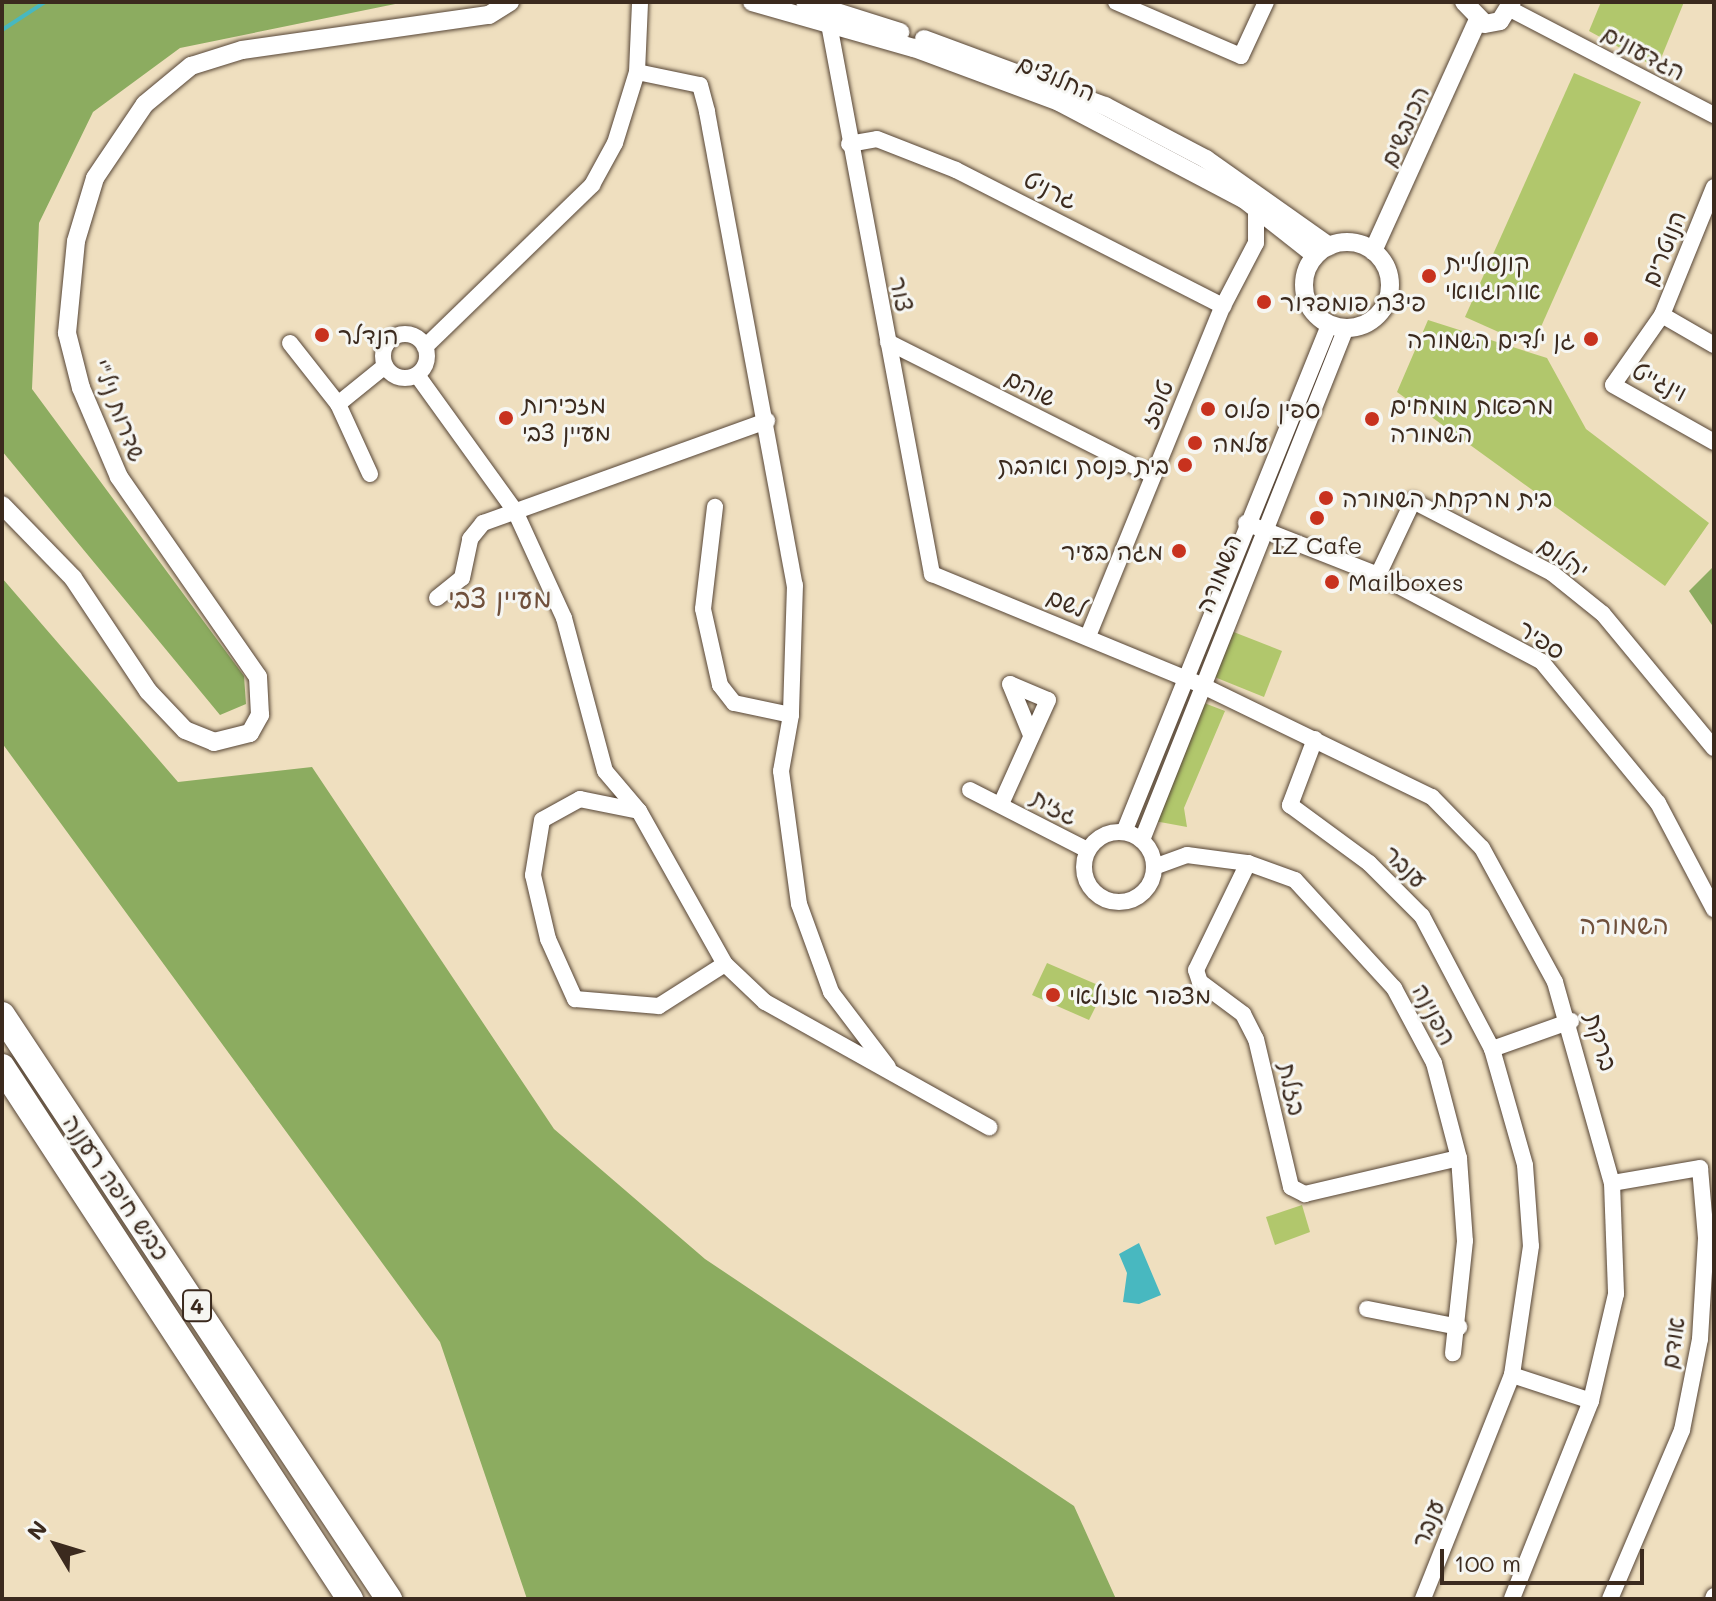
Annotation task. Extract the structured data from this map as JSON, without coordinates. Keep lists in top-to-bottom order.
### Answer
{
  "streets": {
    "highway": ["כביש חיפה רעננה", "4"],
    "street": [
      "הגדעונים",
      "החלוצים",
      "הכובשים",
      "גרניט",
      "הנוטרים",
      "צור",
      "וינגייט",
      "שוהם",
      "טופז",
      "שדרות ניל\"י",
      "יהלום",
      "השמורה",
      "לשם",
      "ספיר",
      "גזית",
      "ענבר",
      "הפנינה",
      "ברקת",
      "בזלת",
      "אודם"
    ]
  },
  "crossings": [
    ["החלוצים", "הכובשים"],
    ["החלוצים", "צור"],
    ["החלוצים", "טופז"],
    ["החלוצים", "השמורה"],
    ["הכובשים", "השמורה"],
    ["גרניט", "צור"],
    ["גרניט", "טופז"],
    ["הנוטרים", "וינגייט"],
    ["צור", "שוהם"],
    ["צור", "לשם"],
    ["שוהם", "טופז"],
    ["טופז", "לשם"],
    ["יהלום", "ספיר"],
    ["השמורה", "לשם"],
    ["השמורה", "ספיר"],
    ["השמורה", "גזית"],
    ["השמורה", "הפנינה"],
    ["השמורה", "ברקת"],
    ["לשם", "ברקת"],
    ["גזית", "הפנינה"],
    ["ענבר", "ברקת"],
    ["הפנינה", "בזלת"],
    ["ברקת", "אודם"]
  ],
  "districts": ["מעיין צבי", "השמורה"],
  "places": [
    "קונסוליית אורוגוואי",
    "פיצה פומפדור",
    "הנדלר",
    "גן ילדים השמורה",
    "ספין פלוס",
    "מזכירות מעיין צבי",
    "מרפאת מומחים השמורה",
    "עלמה",
    "בית כנסת ואהבת",
    "בית מרקחת השמורה",
    "IZ Cafe",
    "מגה בעיר",
    "Mailboxes",
    "מצפור אזולאי"
  ],
  "scale_bar": "100 m",
  "north": "top left"
}
